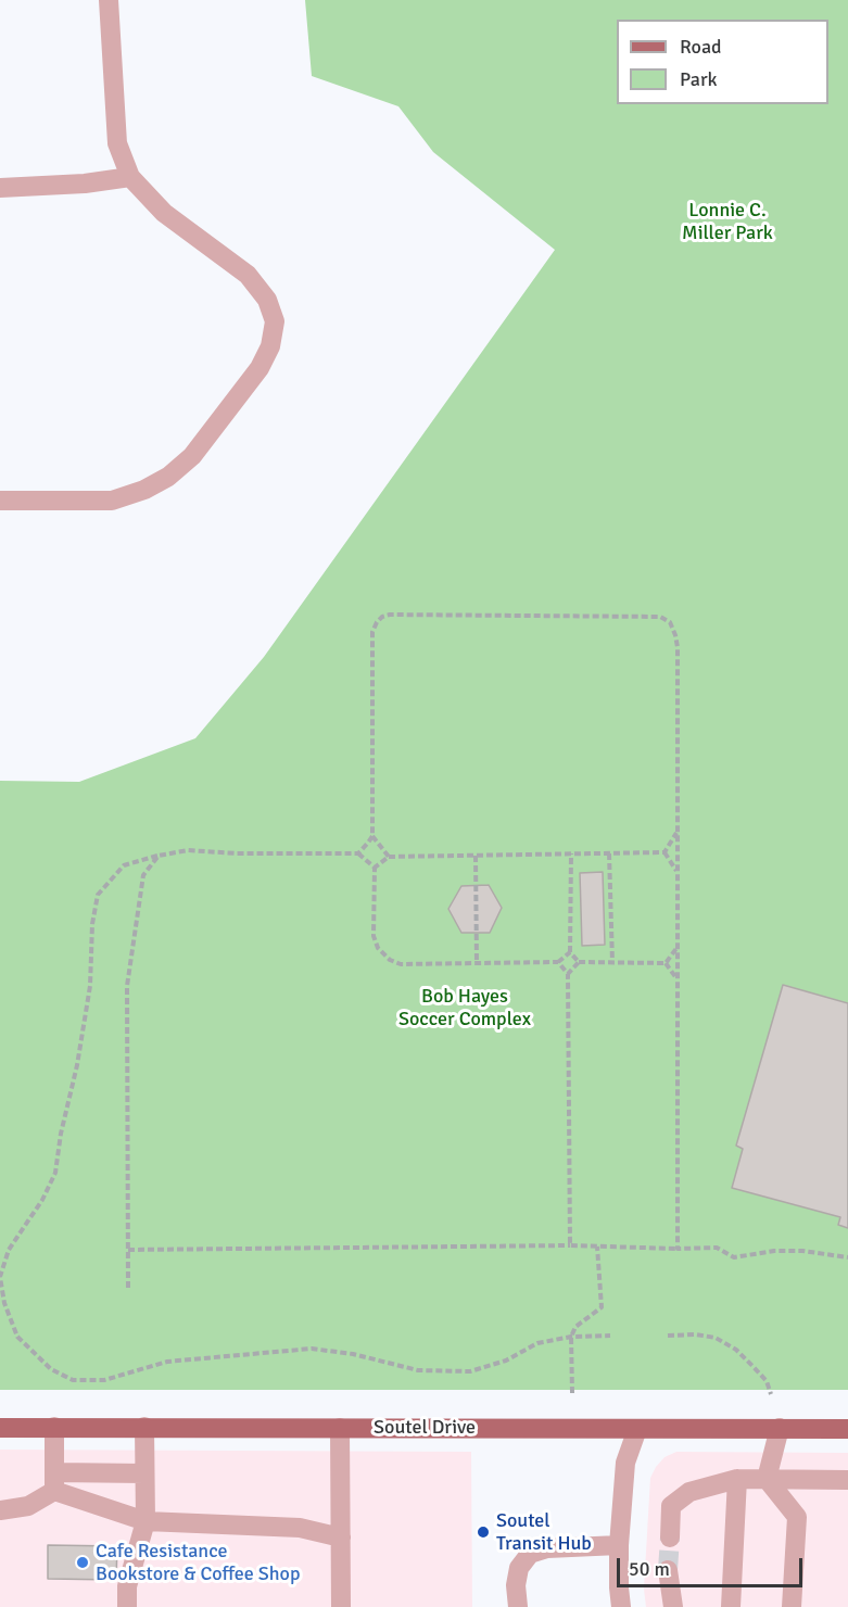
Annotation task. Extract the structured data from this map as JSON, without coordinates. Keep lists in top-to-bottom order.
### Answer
{
  "streets": {
    "main road": ["Soutel Drive"]
  },
  "parks": ["Lonnie C. Miller Park", "Bob Hayes Soccer Complex"],
  "places": ["Soutel Transit Hub", "Cafe Resistance Bookstore & Coffee Shop"],
  "legend": ["Road", "Park"],
  "scale_bar": "50 m"
}
